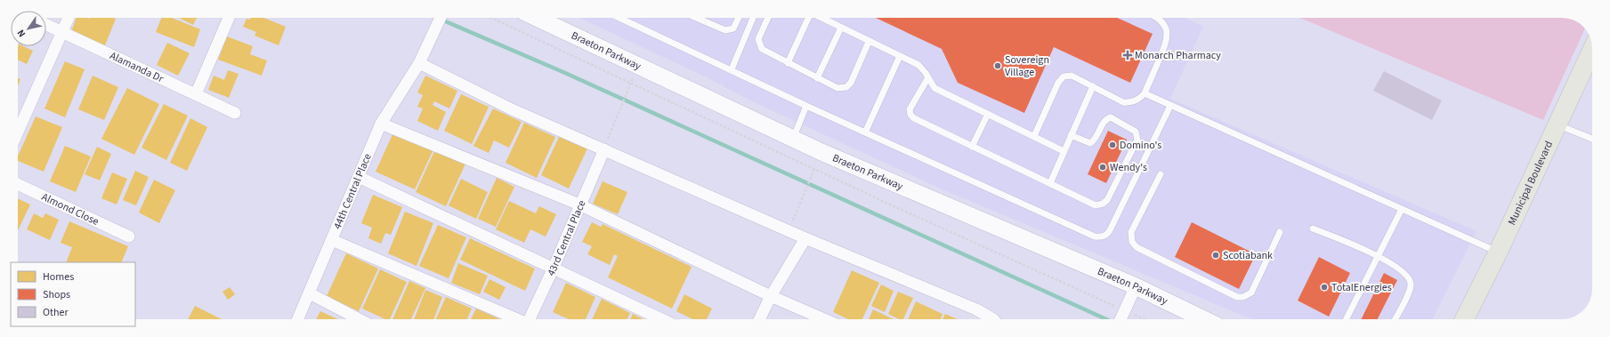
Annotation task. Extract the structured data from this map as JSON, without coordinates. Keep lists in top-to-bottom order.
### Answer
{
  "streets": {
    "main road": ["Braeton Parkway", "Municipal Boulevard"],
    "street": [
      "Alamanda Dr",
      "44th Central Place",
      "Almond Close",
      "43rd Central Place"
    ]
  },
  "places": {
    "health": ["Monarch Pharmacy"],
    "other": [
      "Sovereign Village",
      "Domino's",
      "Wendy's",
      "Scotiabank",
      "TotalEnergies"
    ]
  },
  "legend": ["Homes", "Shops", "Other"],
  "north": "bottom left"
}
